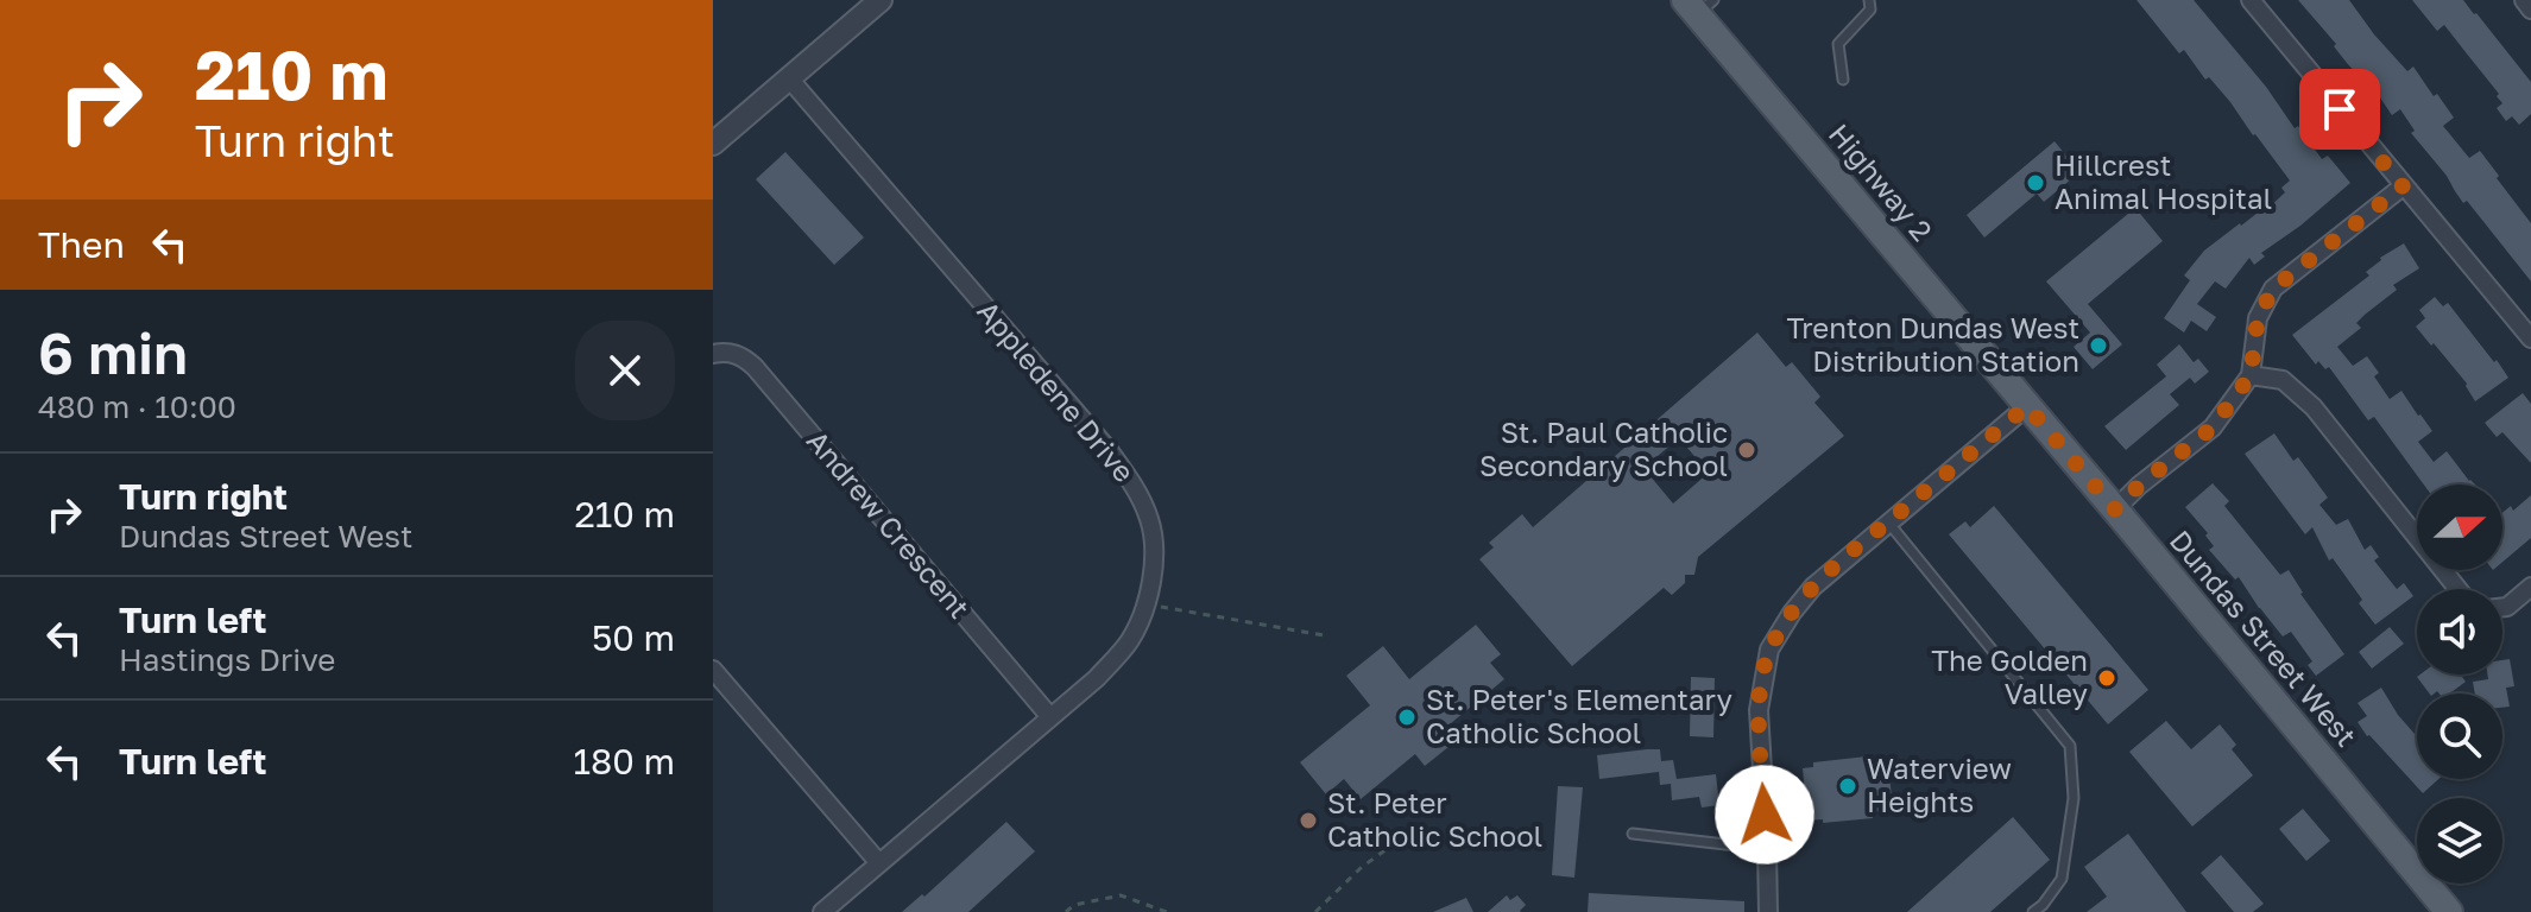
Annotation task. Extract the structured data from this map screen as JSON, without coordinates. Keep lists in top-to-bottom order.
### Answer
{
  "streets": {
    "main road": ["Highway 2", "Dundas Street West"],
    "street": ["Appledene Drive", "Andrew Crescent"]
  },
  "crossings": [
    ["Highway 2", "Dundas Street West"],
    ["Appledene Drive", "Andrew Crescent"]
  ],
  "places": [
    "Hillcrest Animal Hospital",
    "Trenton Dundas West Distribution Station",
    "St. Paul Catholic Secondary School",
    "The Golden Valley",
    "St. Peter's Elementary Catholic School",
    "Waterview Heights",
    "St. Peter Catholic School"
  ],
  "north": "right",
  "page": {
    "turn": ["210 m", "Turn right"],
    "then": "Then",
    "heading": ["6 min", "480 m · 10:00"],
    "list": [
      {
        "name": "Turn right",
        "note": "Dundas Street West",
        "value": "210 m"
      },
      {
        "name": "Turn left",
        "note": "Hastings Drive",
        "value": "50 m"
      },
      {
        "name": "Turn left",
        "value": "180 m"
      }
    ]
  }
}
